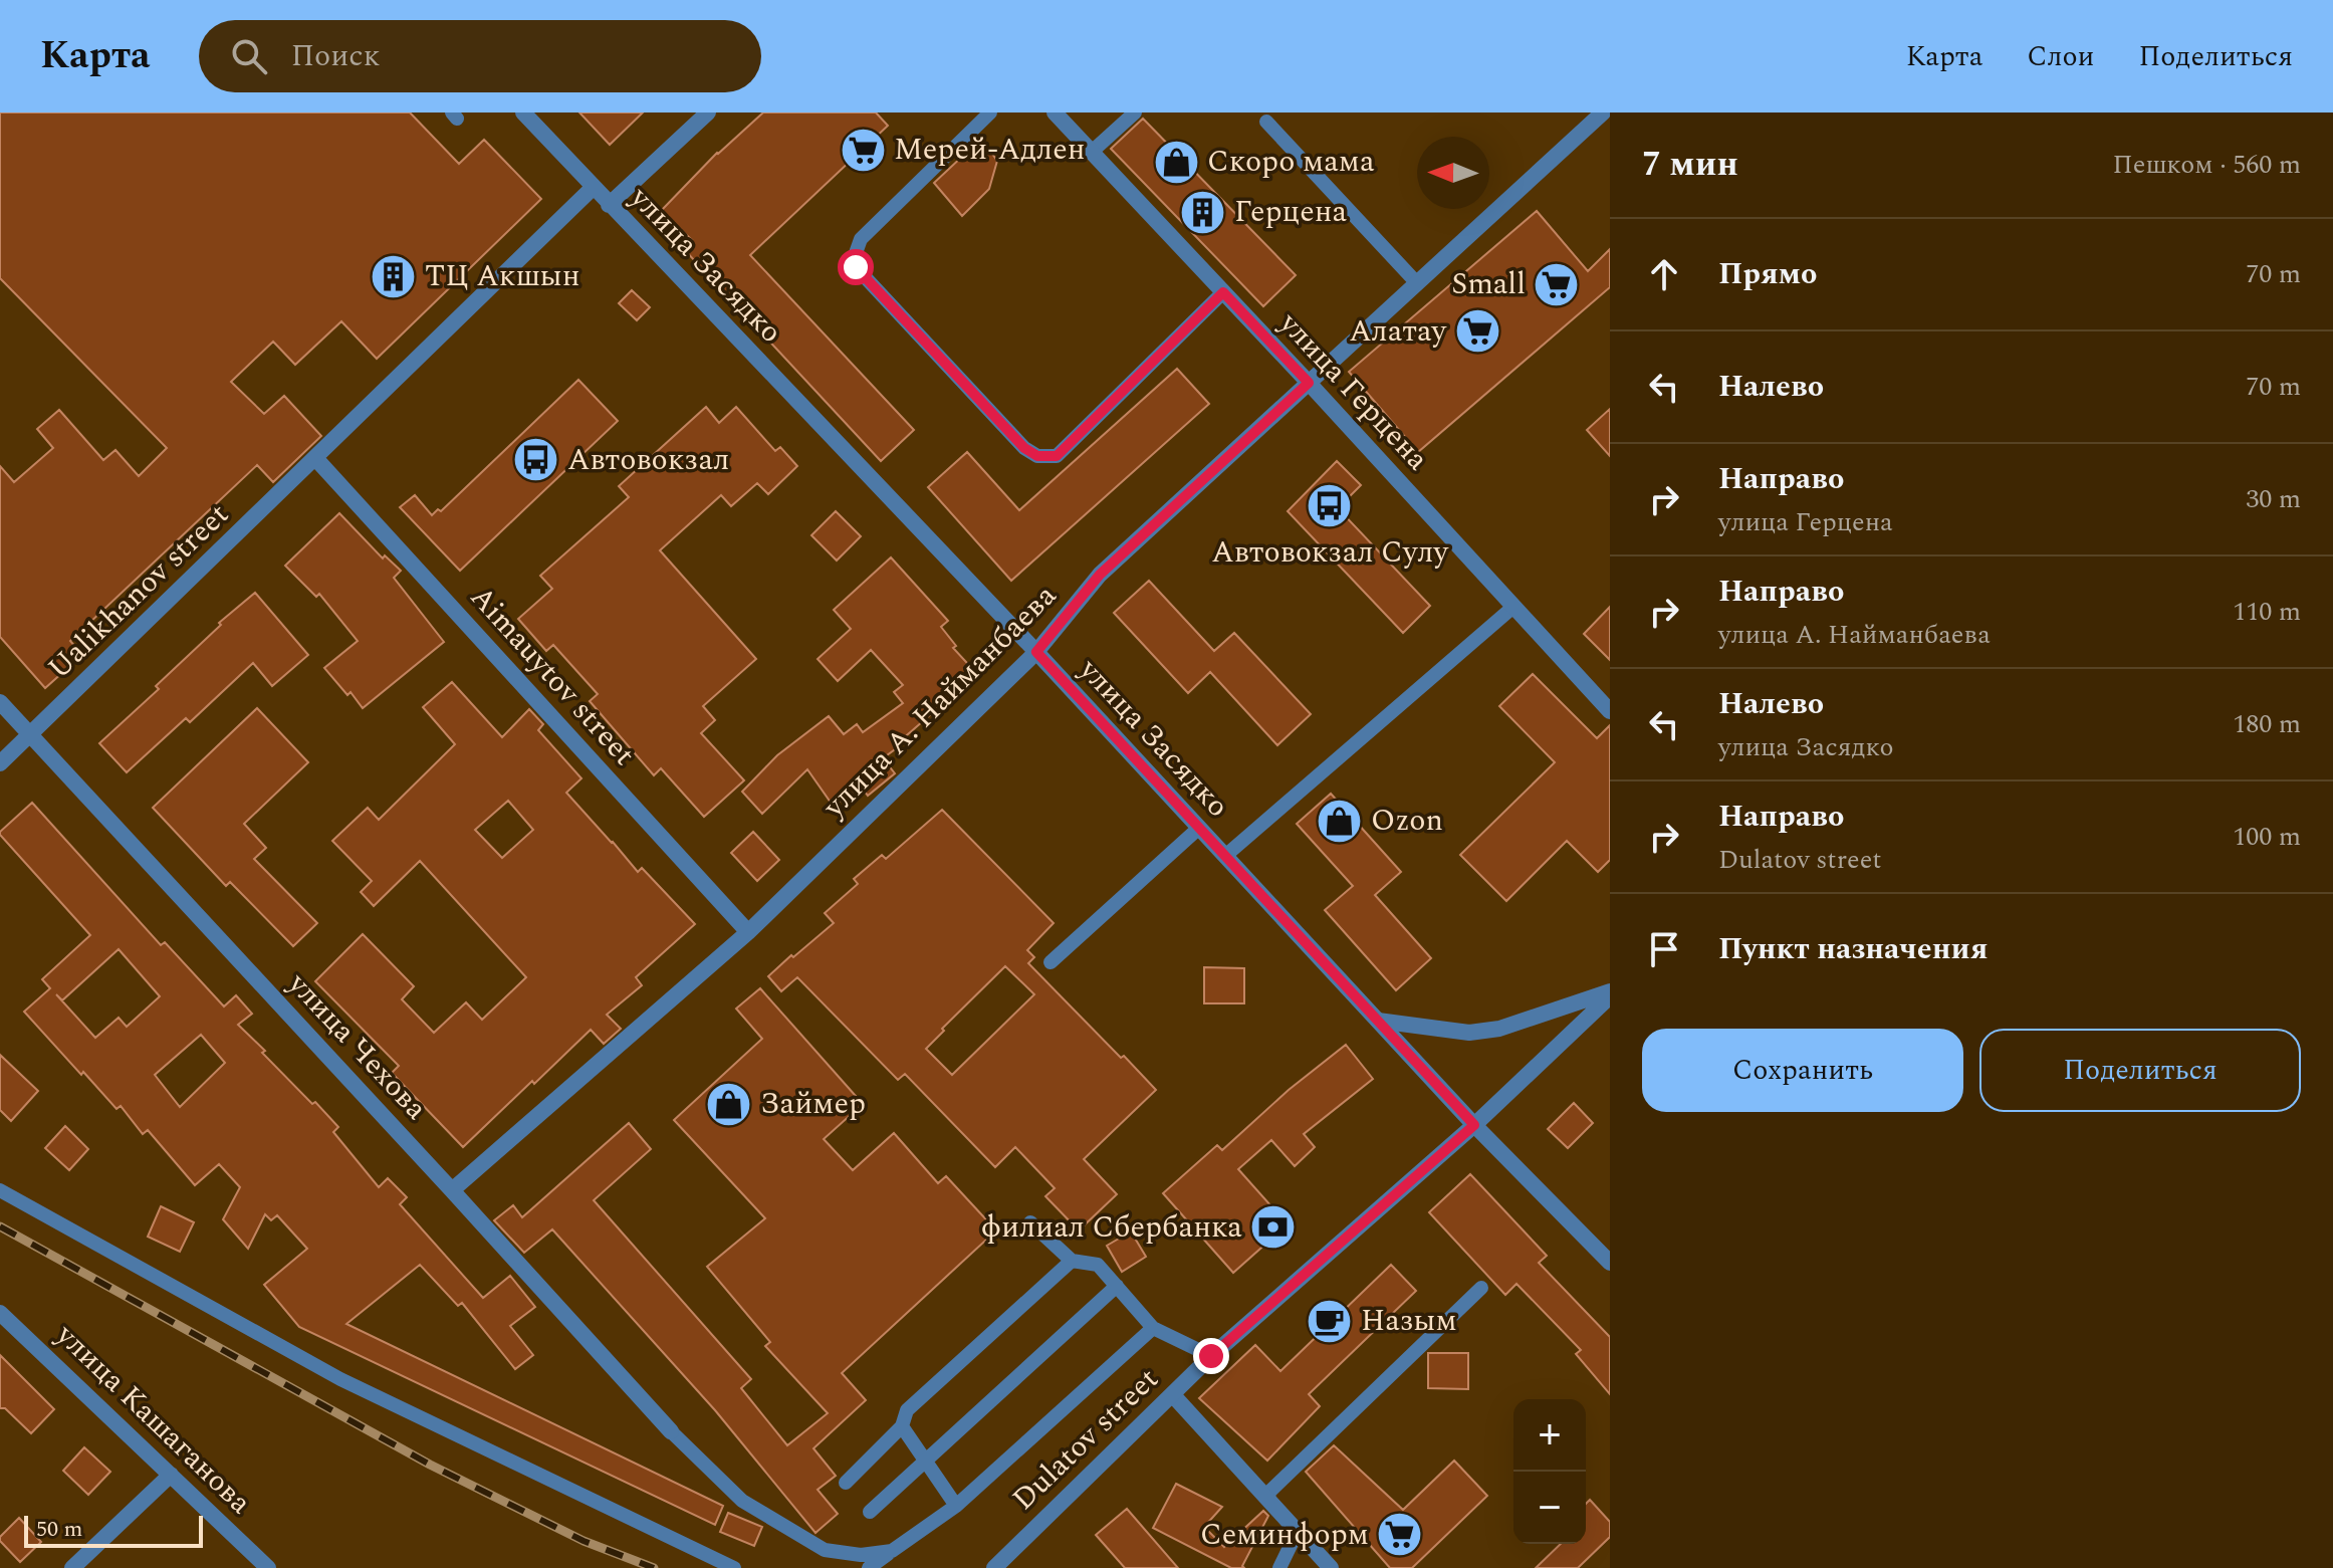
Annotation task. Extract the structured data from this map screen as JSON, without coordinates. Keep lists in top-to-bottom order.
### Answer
{
  "streets": {
    "street": [
      "улица Засядко",
      "улица Герцена",
      "Ualikhanov street",
      "Aimauytov street",
      "улица А. Найманбаева",
      "улица Чехова",
      "улица Кашаганова",
      "Dulatov street"
    ]
  },
  "crossings": [
    ["улица Засядко", "Ualikhanov street"],
    ["улица Засядко", "улица А. Найманбаева"],
    ["улица Засядко", "Dulatov street"],
    ["улица Герцена", "улица А. Найманбаева"],
    ["Ualikhanov street", "Aimauytov street"],
    ["Ualikhanov street", "улица Чехова"],
    ["Aimauytov street", "улица А. Найманбаева"],
    ["улица А. Найманбаева", "улица Чехова"]
  ],
  "places": {
    "supermarket": [
      "Мерей-Адлен",
      "Small",
      "Алатау",
      "Семинформ"
    ],
    "shop": ["Скоро мама", "Ozon", "Займер"],
    "building": ["Герцена", "ТЦ Акшын"],
    "bus stop": ["Автовокзал", "Автовокзал Сулу"],
    "bank": ["филиал Сбербанка"],
    "cafe": ["Назым"]
  },
  "scale_bar": "50 m",
  "north": "left",
  "page": {
    "header": "Карта",
    "search": "Поиск",
    "nav": ["Карта", "Слои", "Поделиться"],
    "heading": ["7 мин", "Пешком · 560 m"],
    "list": [
      ["Прямо", "70 m"],
      ["Налево", "70 m"],
      ["Направо", "улица Герцена", "30 m"],
      ["Направо", "улица А. Найманбаева", "110 m"],
      ["Налево", "улица Засядко", "180 m"],
      ["Направо", "Dulatov street", "100 m"],
      "Пункт назначения"
    ],
    "buttons": ["Сохранить", "Поделиться"],
    "map_buttons": ["+", "−"],
    "scale": "50 m"
  }
}
